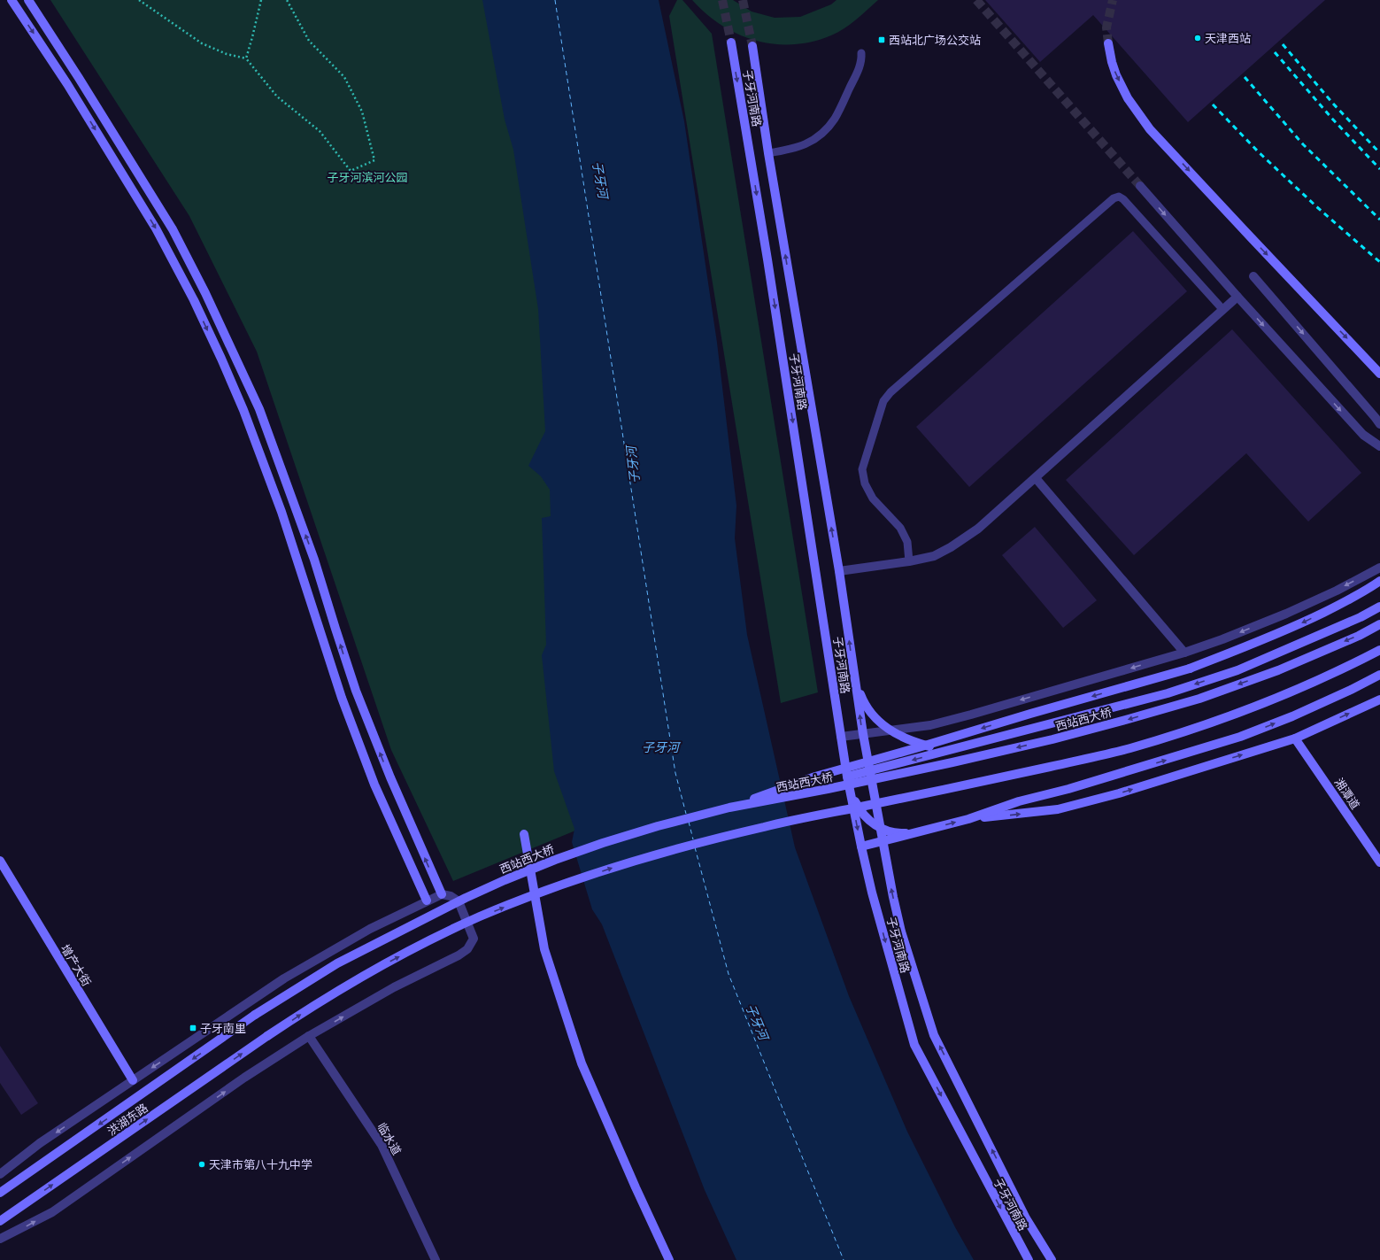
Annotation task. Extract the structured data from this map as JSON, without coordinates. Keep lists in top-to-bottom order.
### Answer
{
  "streets": {
    "main road": [
      "子牙河南路",
      "西站西大桥",
      "湘潭道",
      "增产大街",
      "洪湖东路"
    ],
    "street": ["临水道"]
  },
  "crossings": [
    ["西站西大桥", "洪湖东路"]
  ],
  "water": ["子牙河"],
  "parks": ["子牙河滨河公园"],
  "places": {
    "other": ["天津西站", "天津市第八十九中学"],
    "transit": ["西站北广场公交站", "子牙南里"]
  }
}
